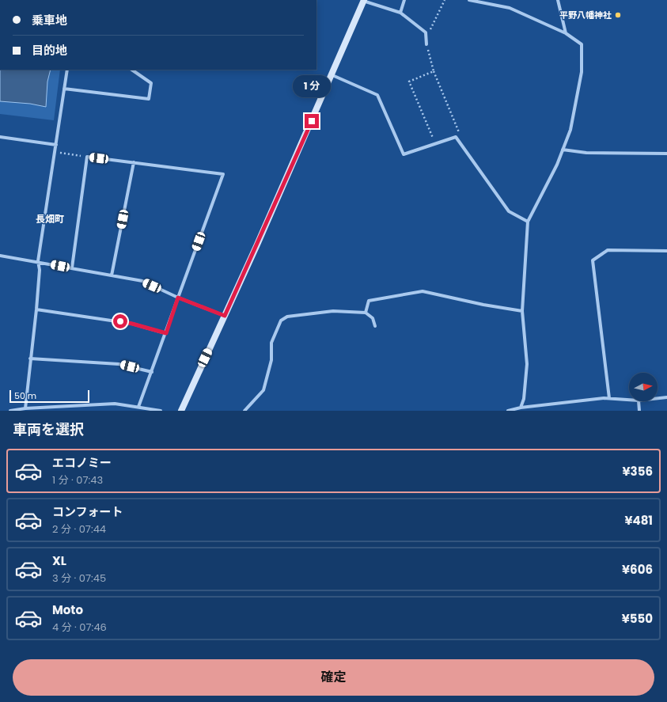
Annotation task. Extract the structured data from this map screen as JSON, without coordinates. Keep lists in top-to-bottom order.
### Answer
{
  "districts": ["長畑町"],
  "places": ["平野八幡神社"],
  "scale_bar": "50 m",
  "north": "right",
  "page": {
    "banner": ["乗車地", "目的地"],
    "bubble": "1 分",
    "scale": "50 m",
    "heading": "車両を選択",
    "list": [
      {
        "name": "エコノミー",
        "note": "1 分 · 07:43",
        "value": "¥356"
      },
      {
        "name": "コンフォート",
        "note": "2 分 · 07:44",
        "value": "¥481"
      },
      {
        "name": "XL",
        "note": "3 分 · 07:45",
        "value": "¥606"
      },
      {
        "name": "Moto",
        "note": "4 分 · 07:46",
        "value": "¥550"
      }
    ],
    "buttons": "確定"
  }
}
